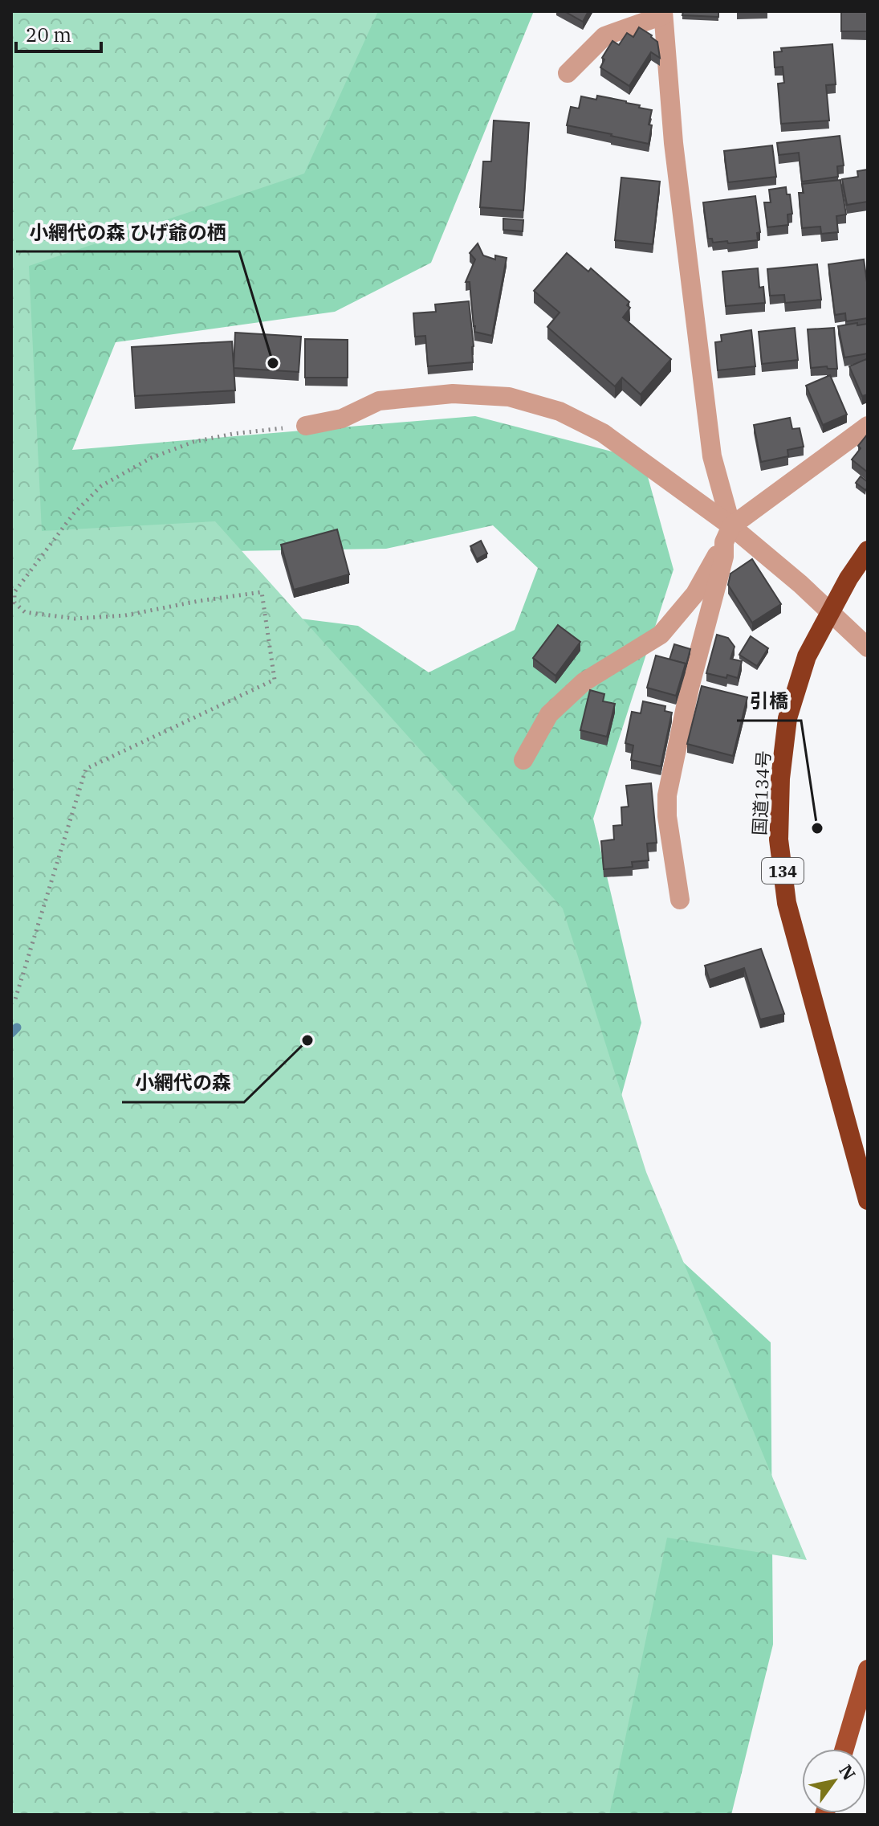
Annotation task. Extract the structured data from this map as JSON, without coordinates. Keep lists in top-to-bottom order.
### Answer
{
  "streets": {
    "highway": ["国道134号", "134"]
  },
  "places": ["小網代の森 ひげ爺の栖", "引橋", "小網代の森"],
  "scale_bar": "20 m",
  "north": "top right"
}
